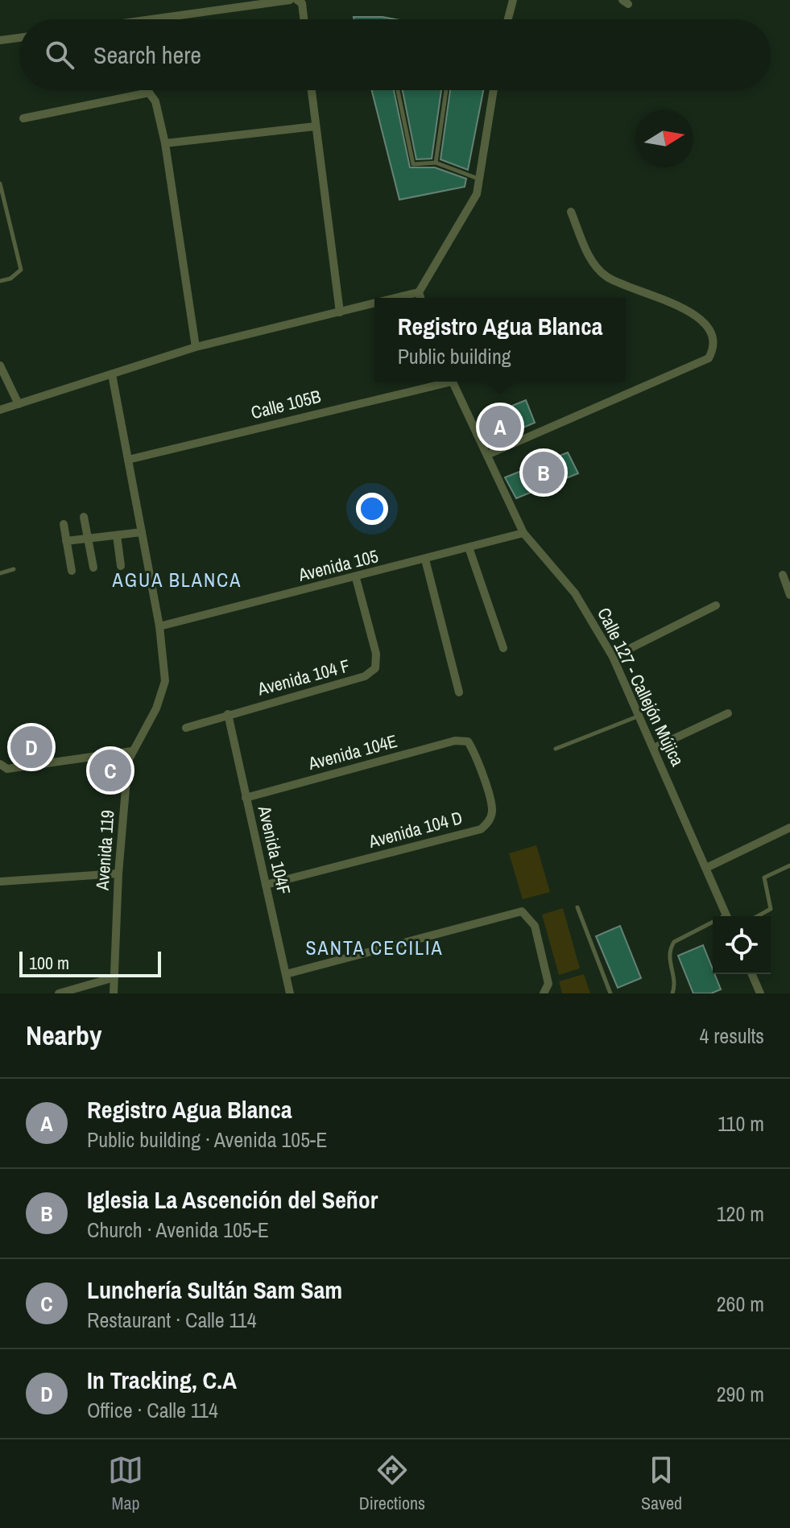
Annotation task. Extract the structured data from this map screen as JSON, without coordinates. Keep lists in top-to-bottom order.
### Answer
{
  "streets": {
    "street": [
      "Calle 105B",
      "Avenida 105",
      "Avenida 104 F",
      "Calle 127 - Callejón Mújica",
      "Avenida 104E",
      "Avenida 104 D",
      "Avenida 119",
      "Avenida 104F"
    ]
  },
  "crossings": [
    ["Calle 105B", "Avenida 119"],
    ["Avenida 105", "Avenida 104 F"],
    ["Avenida 105", "Calle 127 - Callejón Mújica"],
    ["Avenida 105", "Avenida 119"],
    ["Avenida 104 F", "Avenida 104F"],
    ["Avenida 104E", "Avenida 104 D"],
    ["Avenida 104E", "Avenida 104F"],
    ["Avenida 104 D", "Avenida 104F"]
  ],
  "districts": ["AGUA BLANCA", "SANTA CECILIA"],
  "scale_bar": "100 m",
  "north": "right",
  "page": {
    "search": "Search here",
    "popup": ["Registro Agua Blanca", "Public building"],
    "pins": [
      "A",
      "B",
      "D",
      "C"
    ],
    "scale": "100 m",
    "heading": ["Nearby", "4 results"],
    "list": [
      {
        "mark": "A",
        "name": "Registro Agua Blanca",
        "note": "Public building · Avenida 105-E",
        "value": "110 m"
      },
      {
        "mark": "B",
        "name": "Iglesia La Ascención del Señor",
        "note": "Church · Avenida 105-E",
        "value": "120 m"
      },
      {
        "mark": "C",
        "name": "Lunchería Sultán Sam Sam",
        "note": "Restaurant · Calle 114",
        "value": "260 m"
      },
      {
        "mark": "D",
        "name": "In Tracking, C.A",
        "note": "Office · Calle 114",
        "value": "290 m"
      }
    ],
    "nav": ["Map", "Directions", "Saved"]
  }
}
